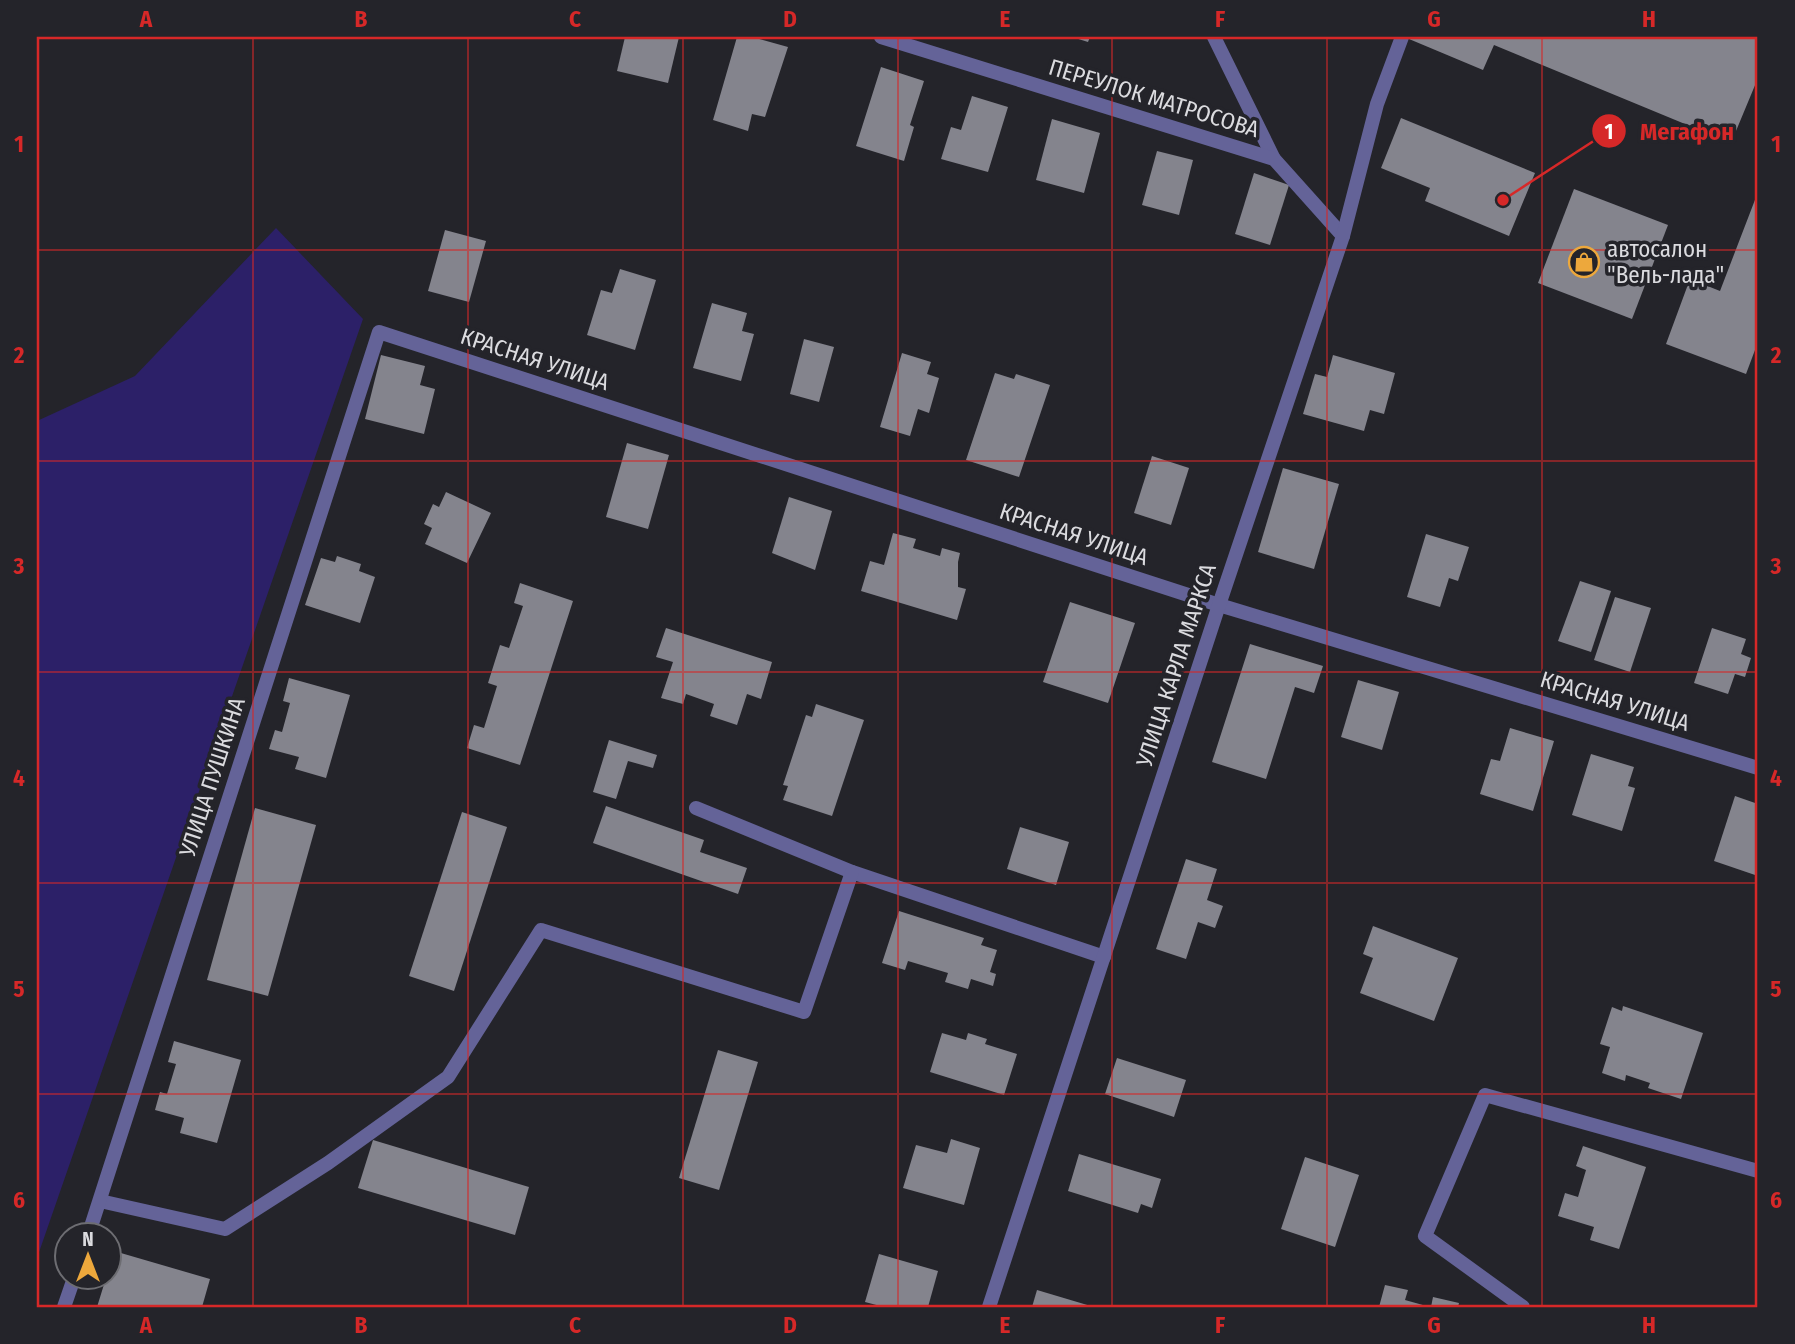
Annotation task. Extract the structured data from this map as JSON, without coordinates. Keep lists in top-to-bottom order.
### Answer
{
  "streets": {
    "street": [
      "ПЕРЕУЛОК МАТРОСОВА",
      "КРАСНАЯ УЛИЦА",
      "УЛИЦА КАРЛА МАРКСА",
      "УЛИЦА ПУШКИНА"
    ]
  },
  "crossings": [
    ["ПЕРЕУЛОК МАТРОСОВА", "УЛИЦА КАРЛА МАРКСА"],
    ["КРАСНАЯ УЛИЦА", "УЛИЦА КАРЛА МАРКСА"],
    ["КРАСНАЯ УЛИЦА", "УЛИЦА ПУШКИНА"]
  ],
  "places": {
    "other": ["Мегафон"],
    "shop": ["автосалон \"Вель-лада\""]
  },
  "north": "top",
  "grid": {
    "columns": [
      "A",
      "B",
      "C",
      "D",
      "E",
      "F",
      "G",
      "H"
    ],
    "rows": [
      "1",
      "2",
      "3",
      "4",
      "5",
      "6"
    ]
  }
}
